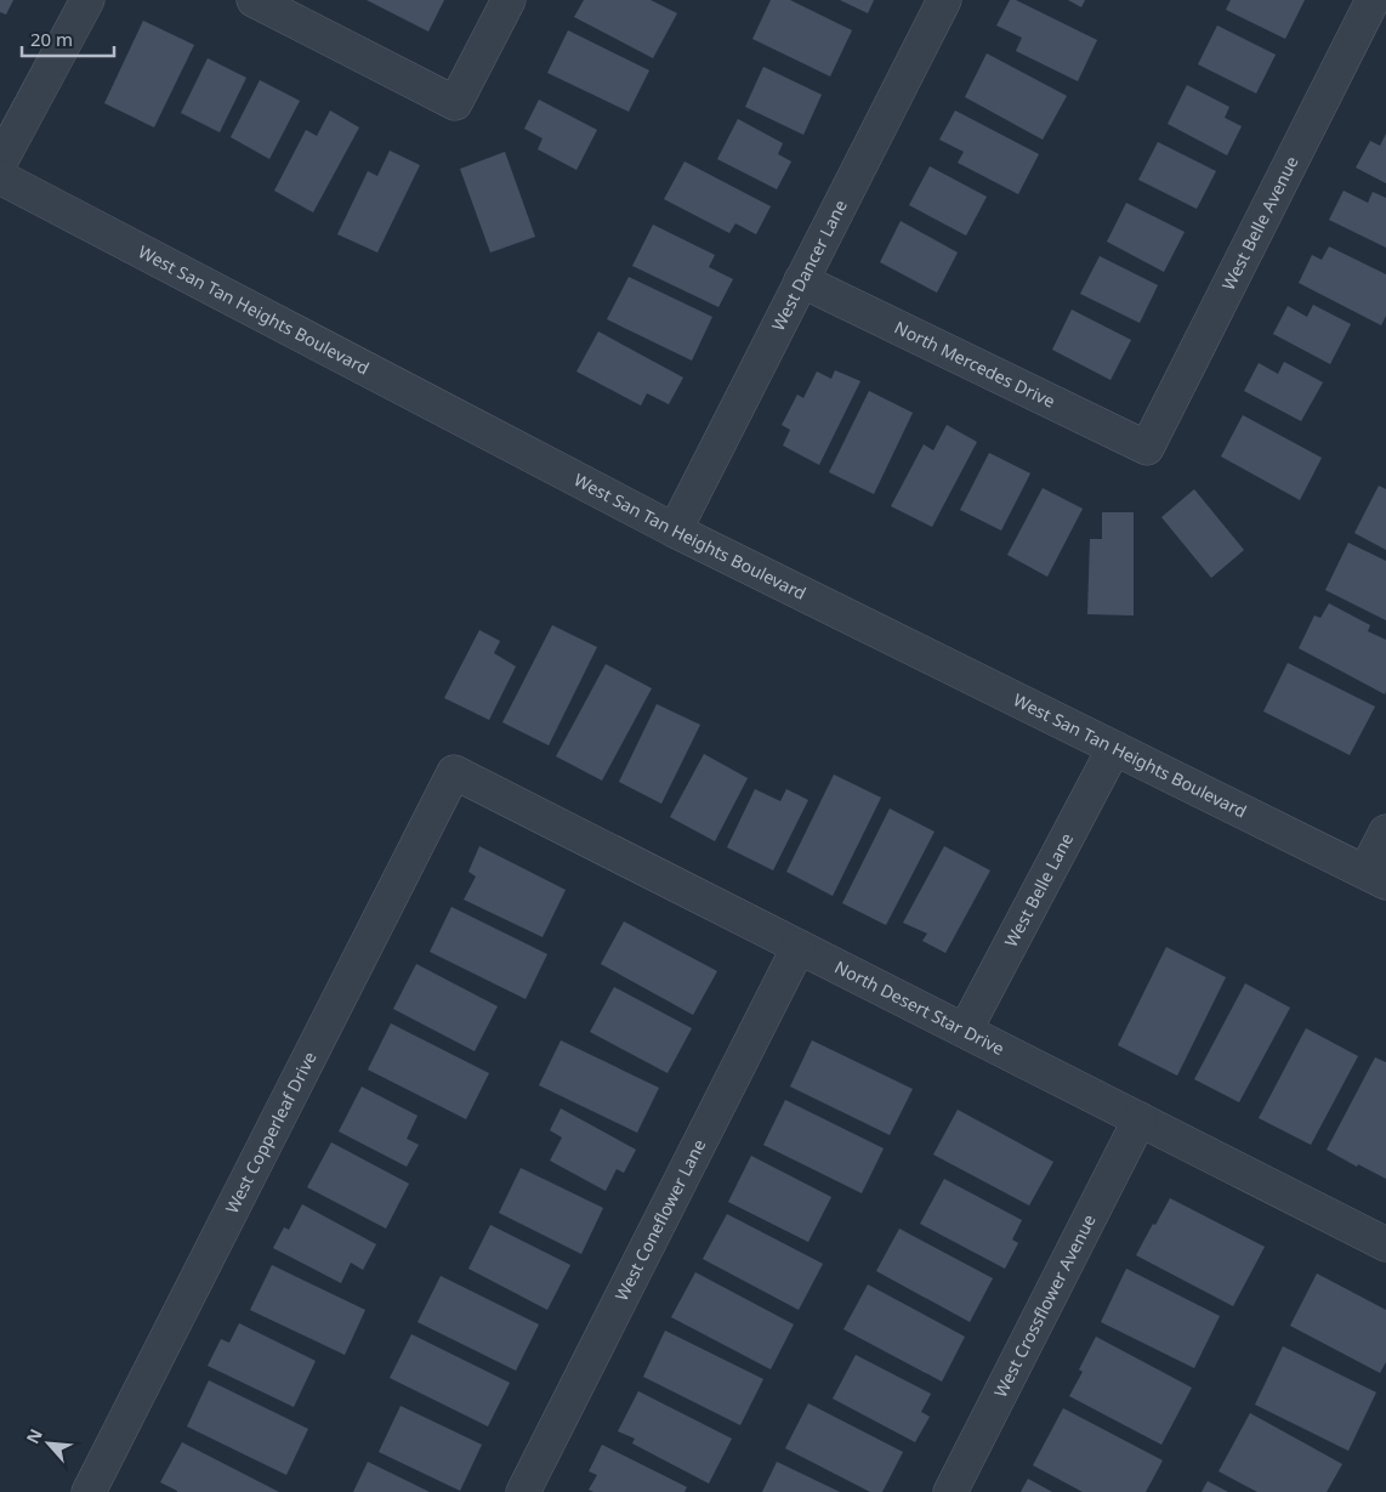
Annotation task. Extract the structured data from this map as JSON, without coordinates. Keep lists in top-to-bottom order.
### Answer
{
  "streets": {
    "street": [
      "West Belle Avenue",
      "West Dancer Lane",
      "West San Tan Heights Boulevard",
      "North Mercedes Drive",
      "West Belle Lane",
      "North Desert Star Drive",
      "West Copperleaf Drive",
      "West Coneflower Lane",
      "West Crossflower Avenue"
    ]
  },
  "crossings": [
    ["West Belle Avenue", "North Mercedes Drive"],
    ["West Dancer Lane", "West San Tan Heights Boulevard"],
    ["West Dancer Lane", "North Mercedes Drive"],
    ["West San Tan Heights Boulevard", "West Belle Lane"],
    ["West Belle Lane", "North Desert Star Drive"],
    ["North Desert Star Drive", "West Copperleaf Drive"],
    ["North Desert Star Drive", "West Coneflower Lane"],
    ["North Desert Star Drive", "West Crossflower Avenue"]
  ],
  "scale_bar": "20 m",
  "north": "top left"
}
